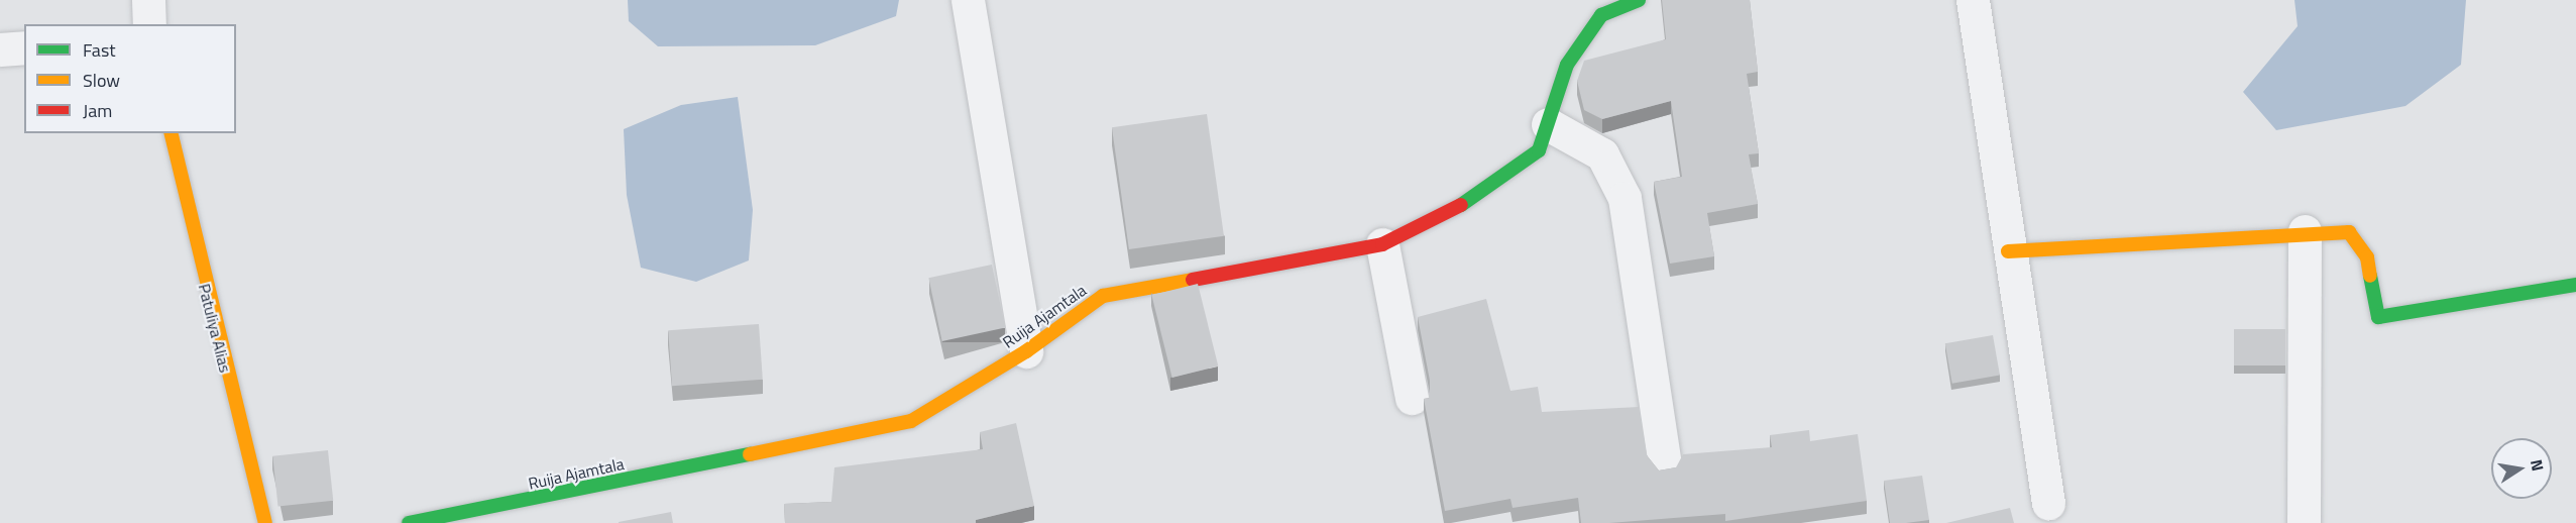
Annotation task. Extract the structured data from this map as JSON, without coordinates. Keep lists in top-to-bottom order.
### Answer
{
  "streets": {
    "street": ["Ruija Ajamtala", "Patuliya Alias"]
  },
  "legend": ["Fast", "Slow", "Jam"],
  "north": "right"
}
